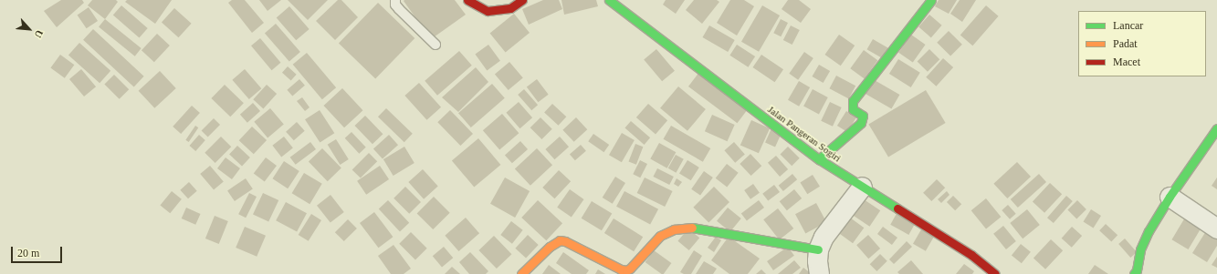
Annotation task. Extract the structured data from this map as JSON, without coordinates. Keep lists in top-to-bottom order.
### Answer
{
  "streets": {
    "street": ["Jalan Pangeran Sogiri"]
  },
  "legend": ["Lancar", "Padat", "Macet"],
  "scale_bar": "20 m",
  "north": "bottom right"
}
